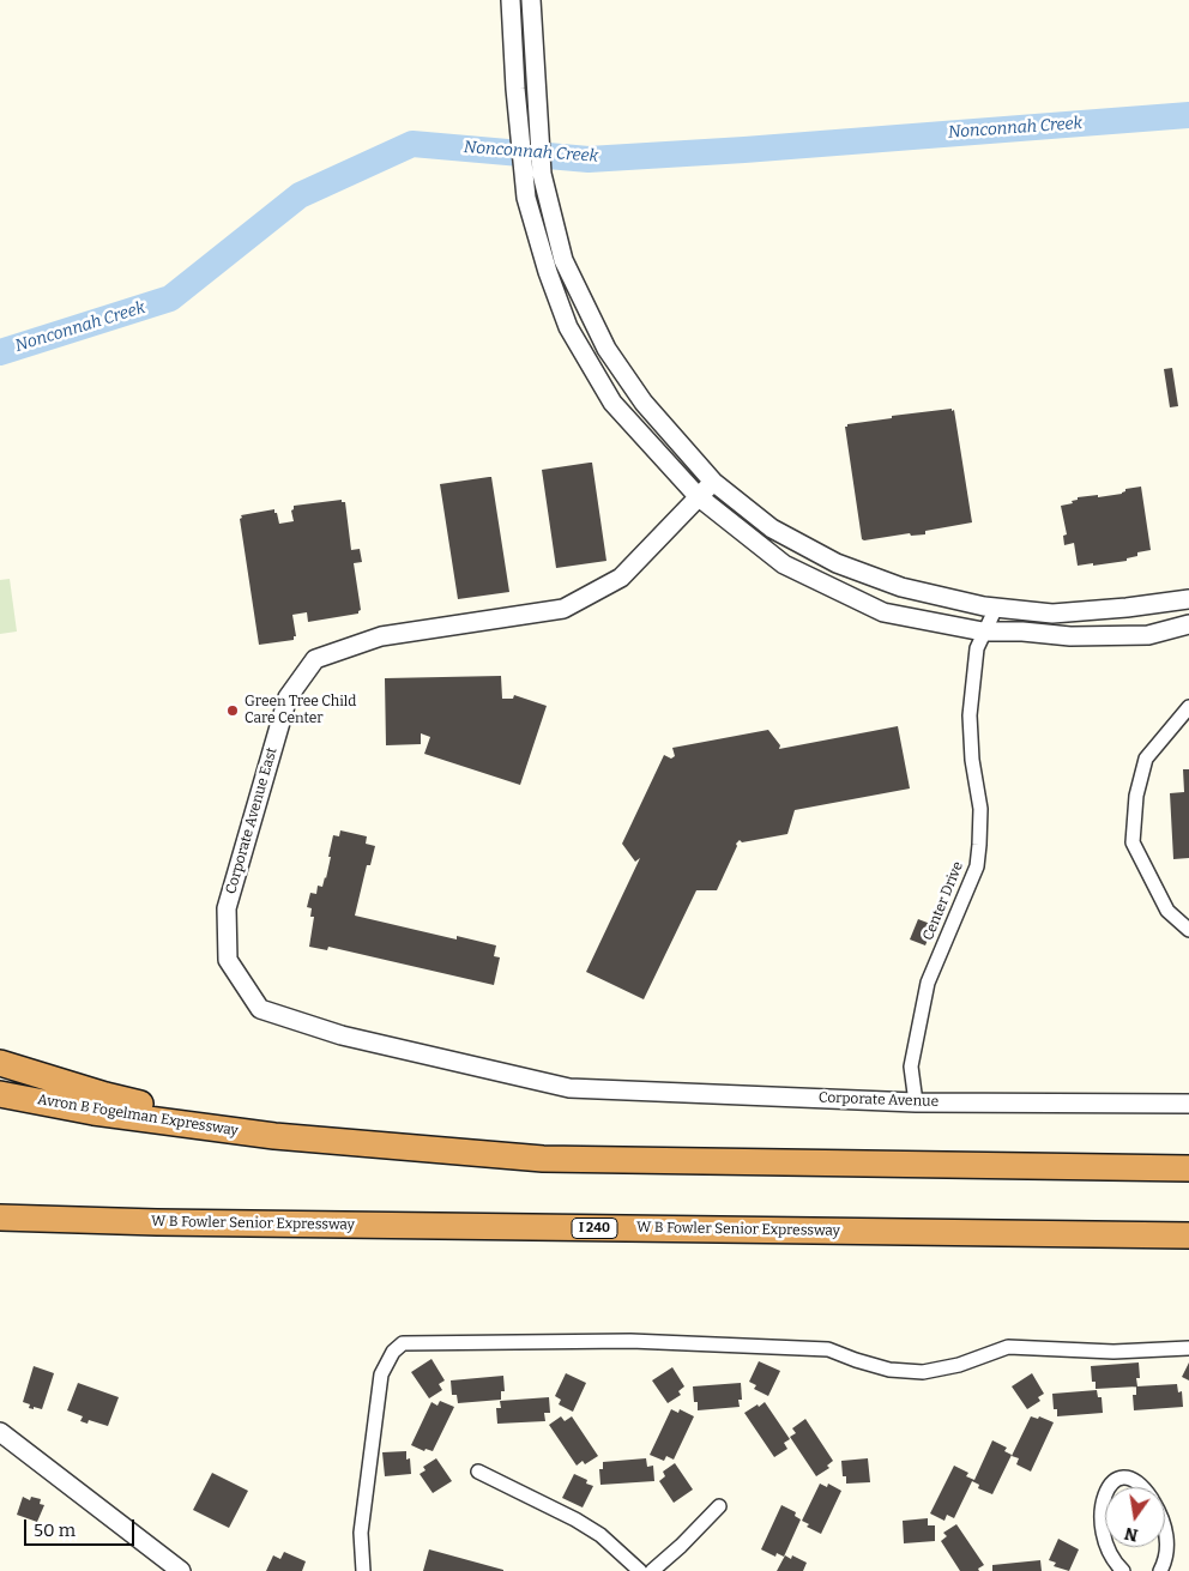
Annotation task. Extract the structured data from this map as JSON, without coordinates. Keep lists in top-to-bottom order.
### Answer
{
  "streets": {
    "highway": ["Avron B Fogelman Expressway", "W B Fowler Senior Expressway", "I 240"],
    "street": ["Corporate Avenue East", "Center Drive", "Corporate Avenue"]
  },
  "crossings": [
    ["Corporate Avenue East", "Corporate Avenue"],
    ["Center Drive", "Corporate Avenue"]
  ],
  "water": ["Nonconnah Creek"],
  "places": ["Green Tree Child Care Center"],
  "scale_bar": "50 m",
  "north": "bottom"
}
